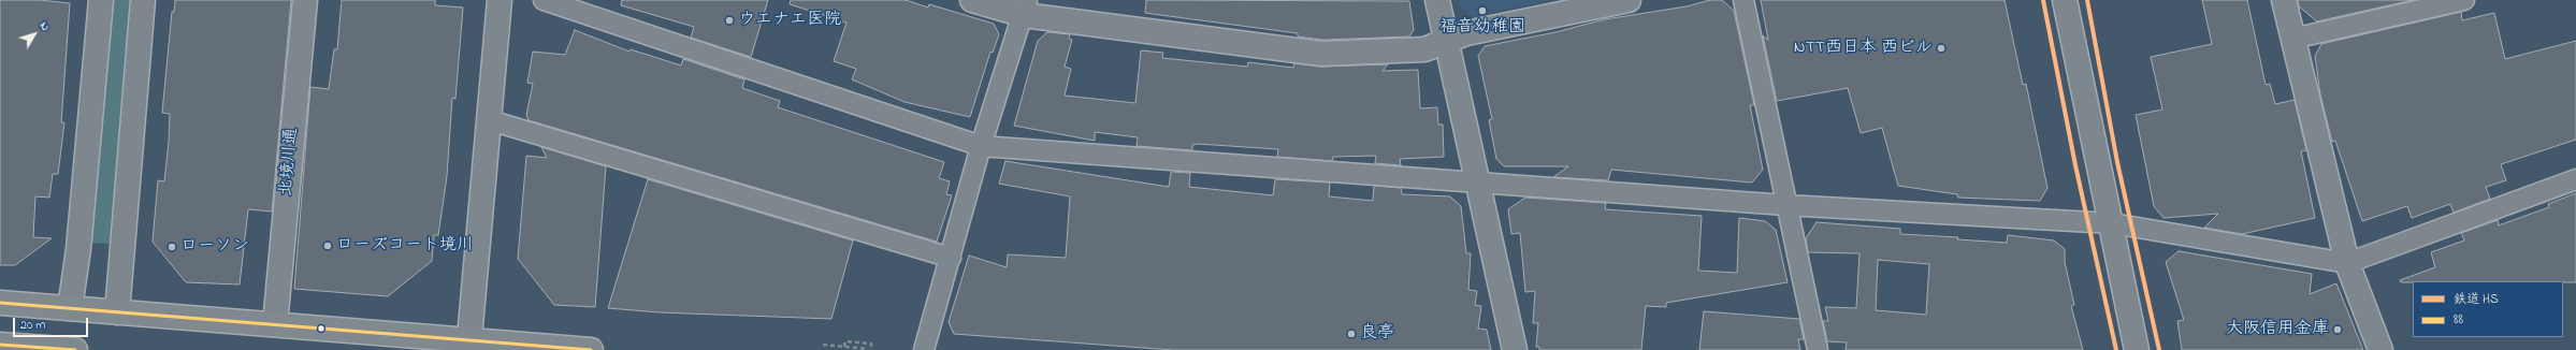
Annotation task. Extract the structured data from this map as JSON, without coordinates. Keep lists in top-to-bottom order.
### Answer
{
  "streets": {
    "street": ["北境川通"]
  },
  "places": [
    "福音幼稚園",
    "ウエナエ医院",
    "NTT西日本 西ビル",
    "ローズコート境川",
    "ローソン",
    "大阪信用金庫",
    "良亭"
  ],
  "lines": ["rail line HS", "transit line 88"],
  "legend": ["鉄道 HS", "88"],
  "scale_bar": "20 m",
  "north": "top right"
}
